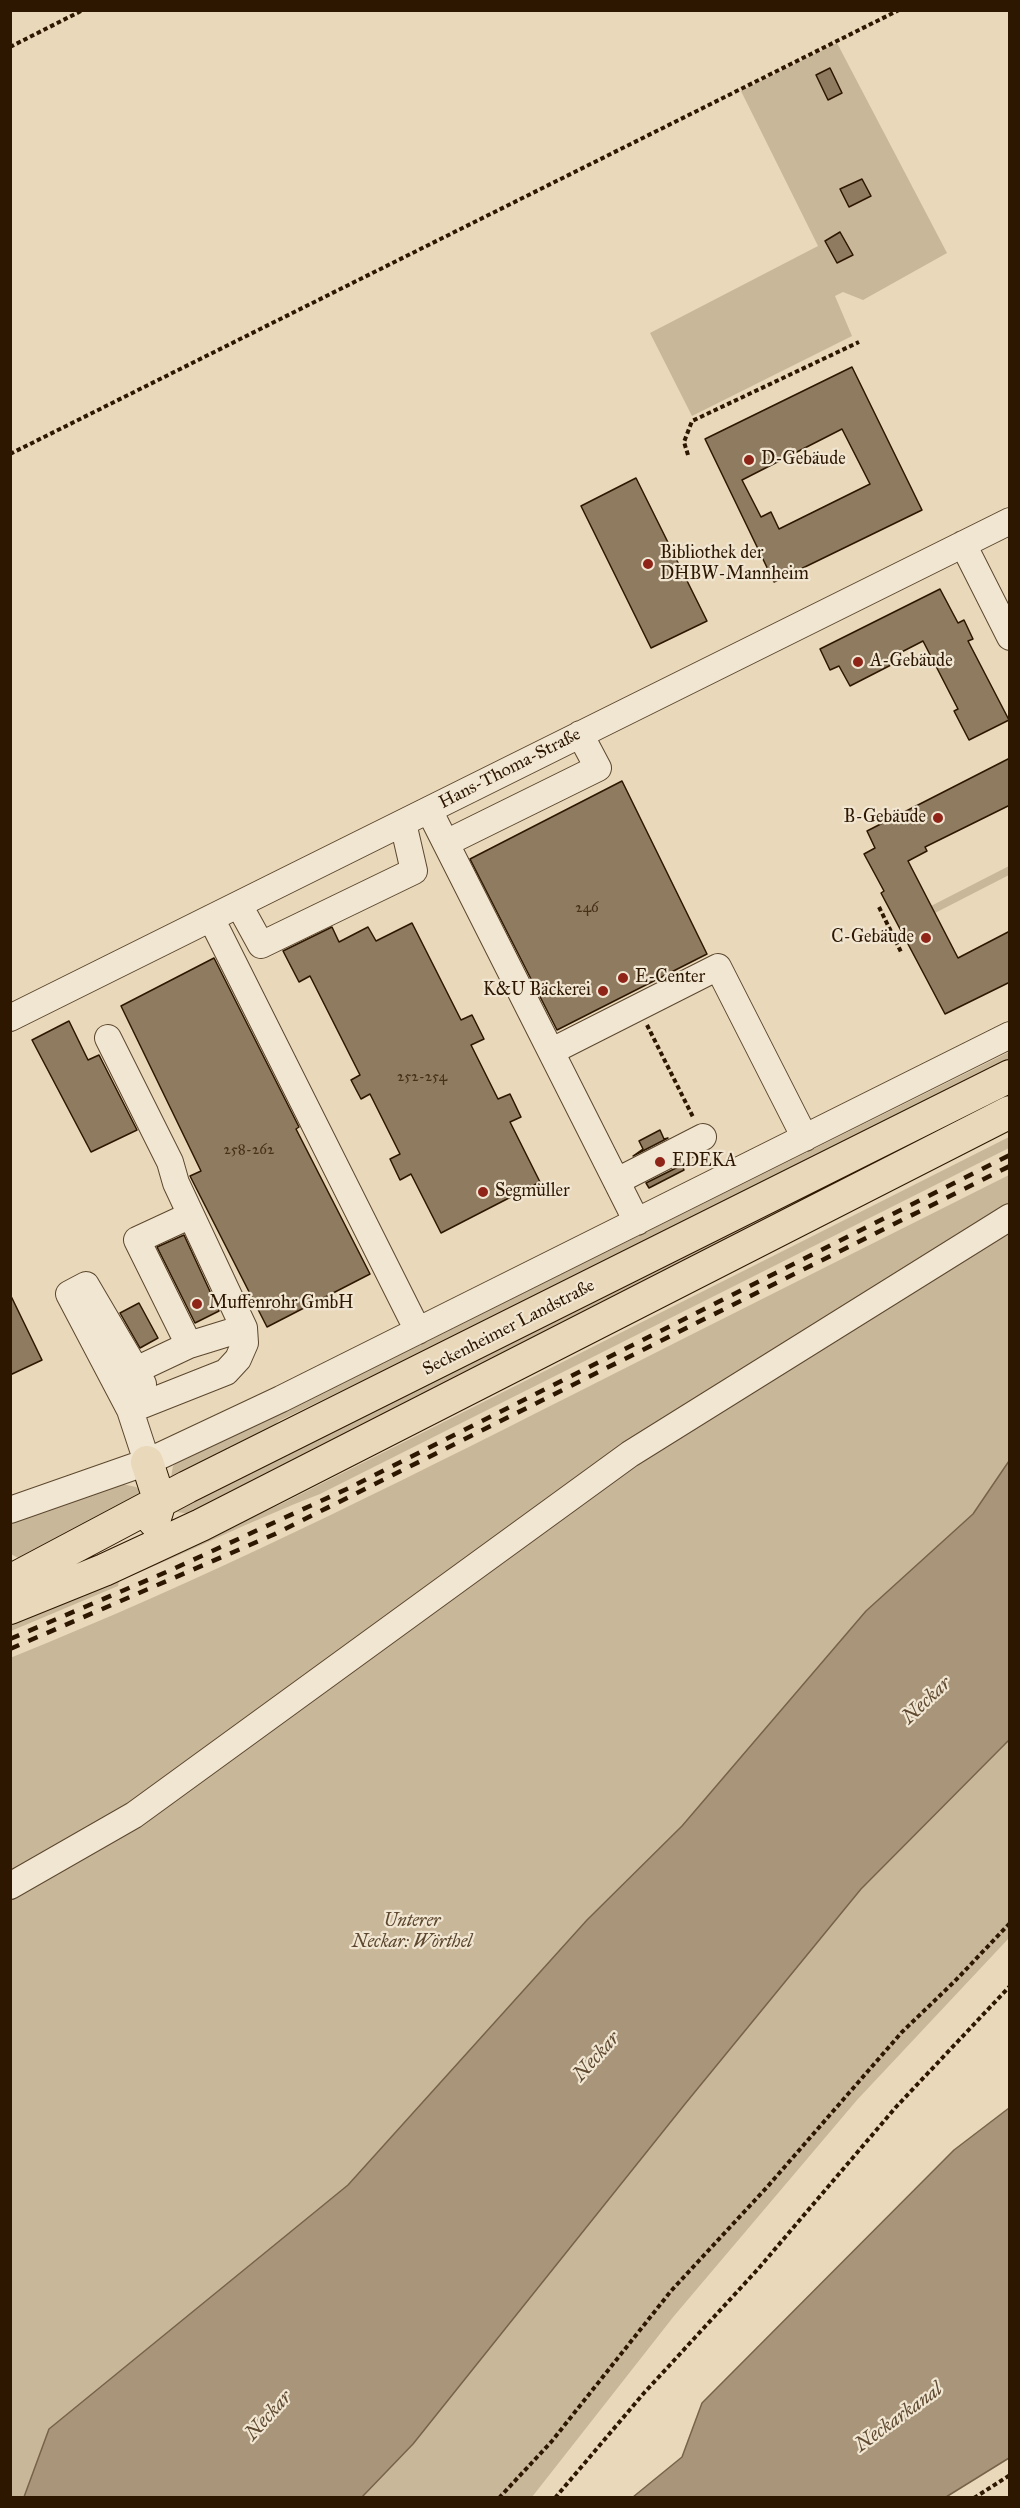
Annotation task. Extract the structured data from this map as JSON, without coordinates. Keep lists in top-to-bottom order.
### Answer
{
  "streets": {
    "main road": ["Seckenheimer Landstraße"],
    "street": ["Hans-Thoma-Straße"]
  },
  "water": ["Neckar", "Neckarkanal"],
  "parks": ["Unterer Neckar: Wörthel"],
  "places": [
    "D-Gebäude",
    "Bibliothek der DHBW-Mannheim",
    "A-Gebäude",
    "B-Gebäude",
    "C-Gebäude",
    "E-Center",
    "K&U Bäckerei",
    "EDEKA",
    "Segmüller",
    "Muffenrohr GmbH"
  ],
  "house_numbers": ["246", "252-254", "258-262"]
}
